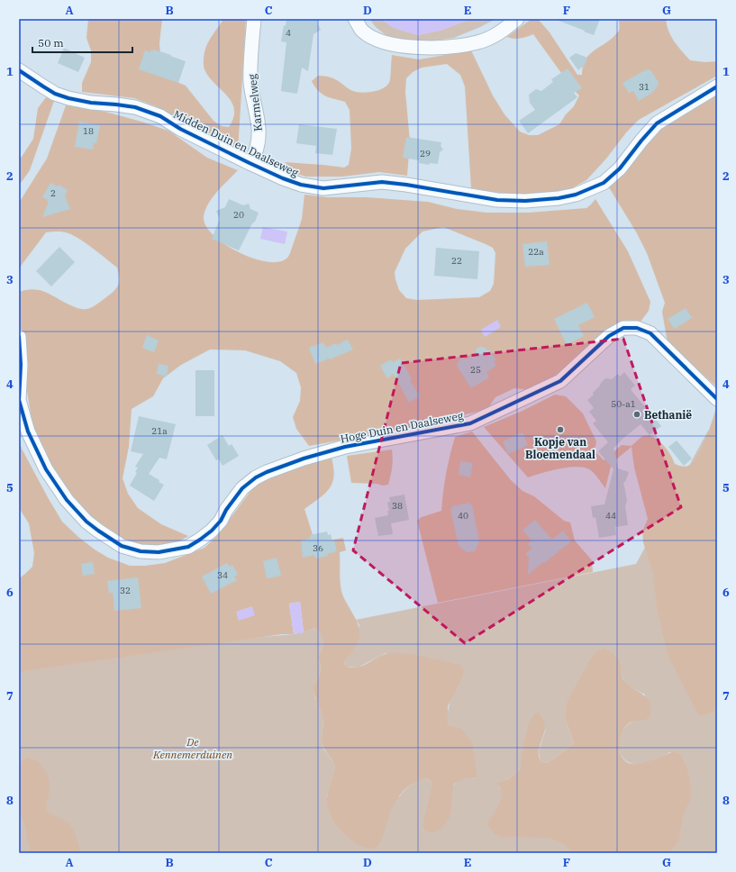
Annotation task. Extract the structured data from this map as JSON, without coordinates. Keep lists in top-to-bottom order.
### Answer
{
  "streets": {
    "street": ["Karmelweg", "Midden Duin en Daalseweg", "Hoge Duin en Daalseweg"]
  },
  "crossings": [
    ["Karmelweg", "Midden Duin en Daalseweg"]
  ],
  "parks": ["De Kennemerduinen"],
  "places": ["Bethanië", "Kopje van Bloemendaal"],
  "house_numbers": [
    "4",
    "31",
    "18",
    "29",
    "2",
    "20",
    "22a",
    "22",
    "25",
    "50-a1",
    "21a",
    "38",
    "40",
    "44",
    "36",
    "34",
    "32"
  ],
  "scale_bar": "50 m",
  "grid": {
    "columns": [
      "A",
      "B",
      "C",
      "D",
      "E",
      "F",
      "G"
    ],
    "rows": [
      "1",
      "2",
      "3",
      "4",
      "5",
      "6",
      "7",
      "8"
    ]
  }
}
